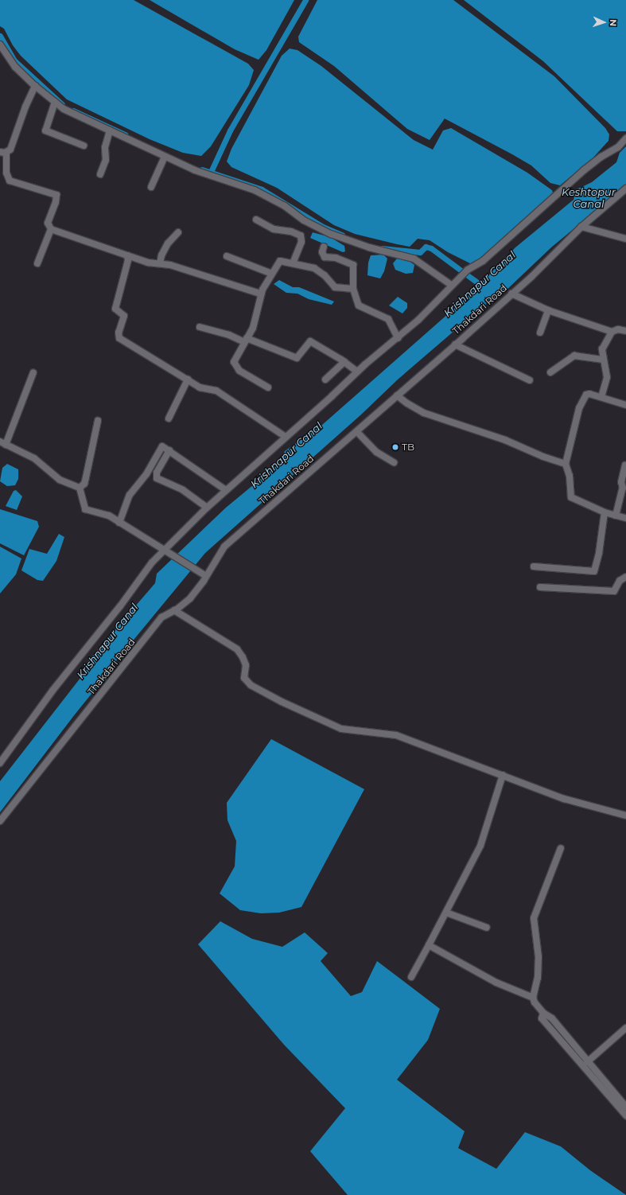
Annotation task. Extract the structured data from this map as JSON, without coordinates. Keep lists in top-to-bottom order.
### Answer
{
  "streets": {
    "street": ["Thakdari Road"]
  },
  "water": ["Keshtopur Canal", "Krishnapur Canal"],
  "places": ["TB"],
  "north": "right"
}
